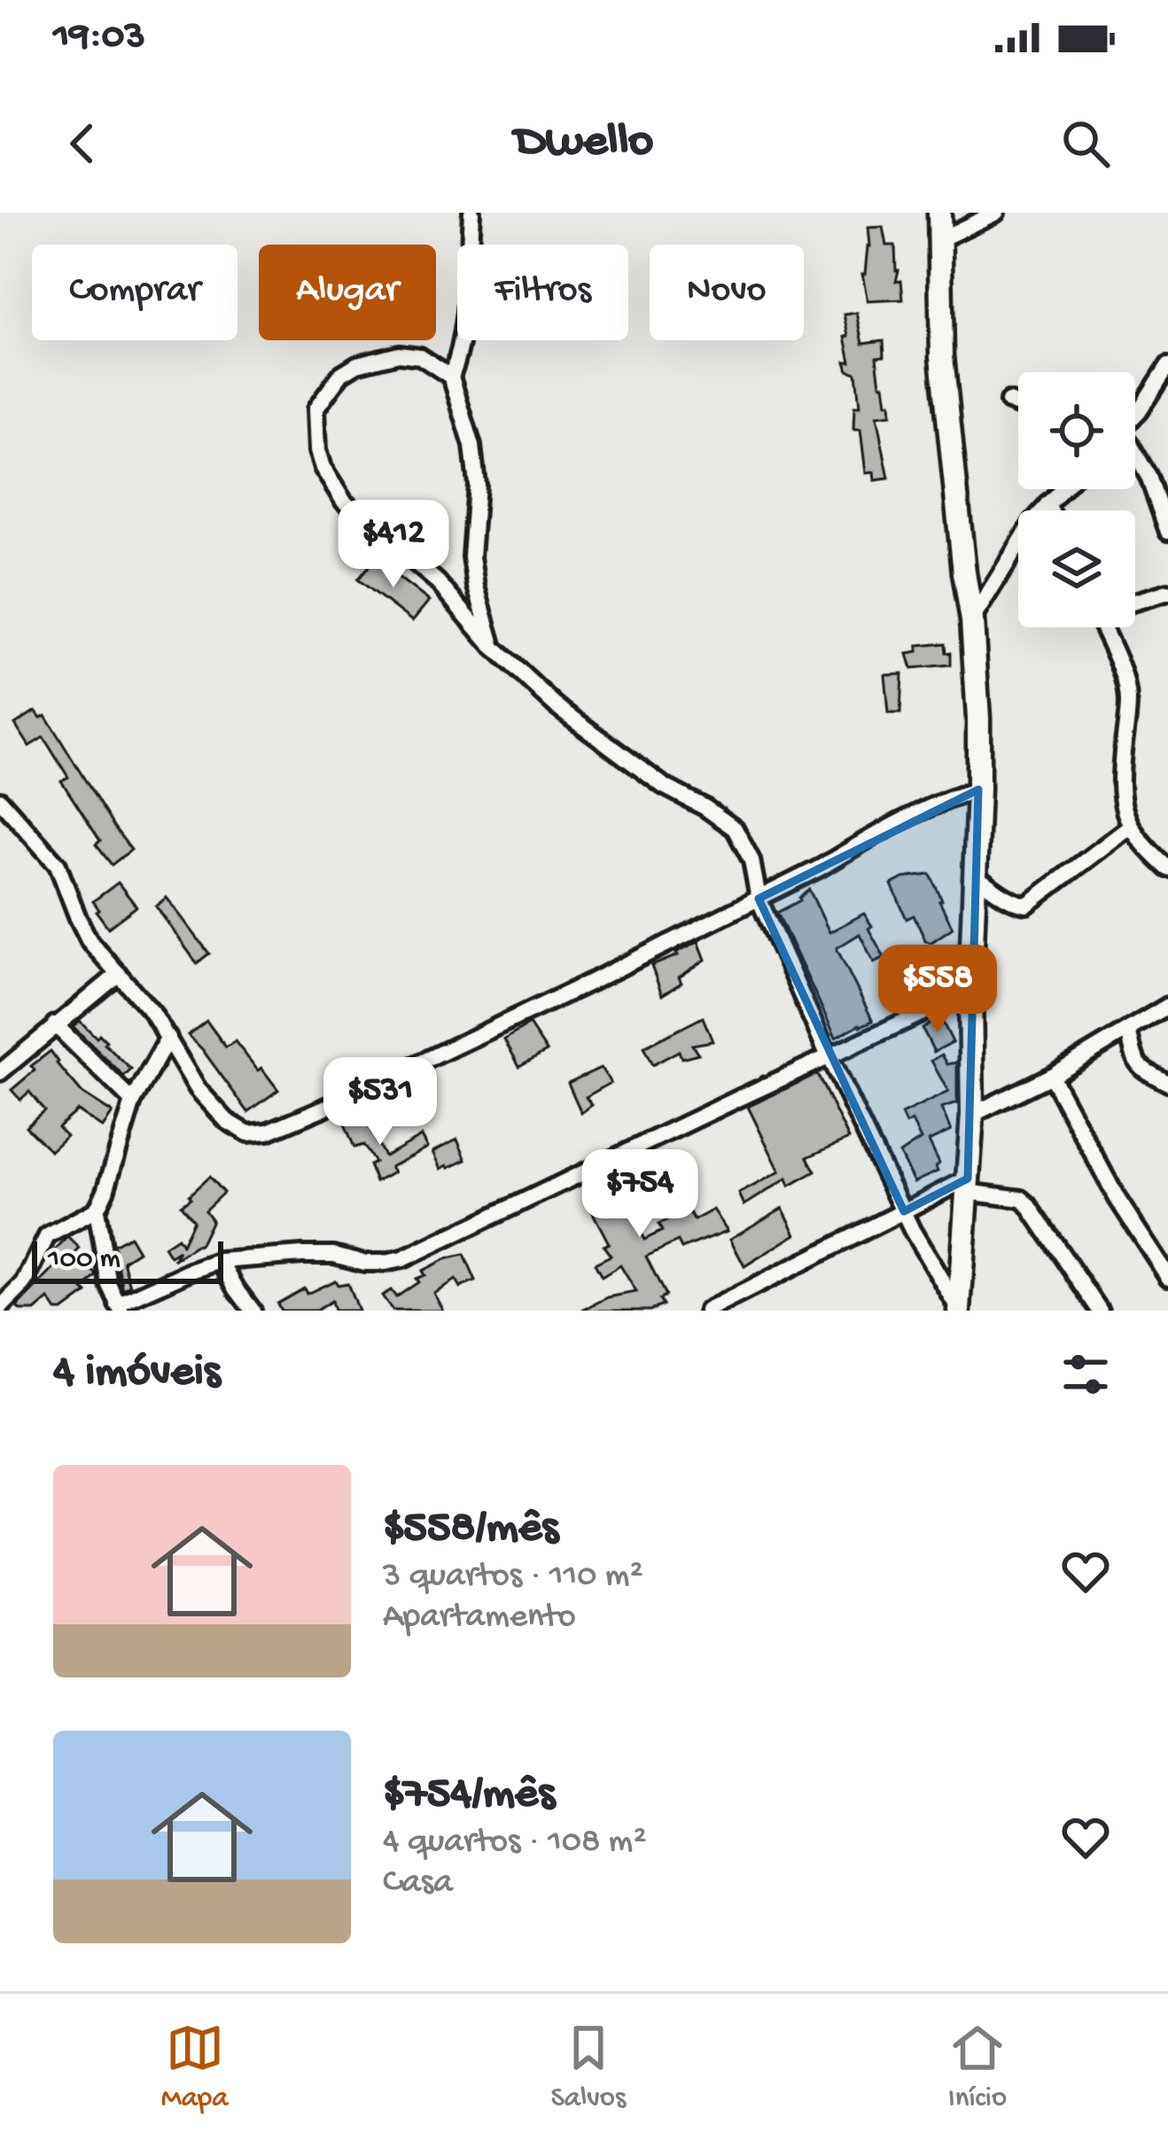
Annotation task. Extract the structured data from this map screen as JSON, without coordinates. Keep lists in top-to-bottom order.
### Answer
{
  "scale_bar": "100 m",
  "page": {
    "status": "19:03",
    "header": "Dwello",
    "chip": [
      "Comprar",
      "Alugar",
      "Filtros",
      "Novo"
    ],
    "price": [
      "$412",
      "$558",
      "$531",
      "$754"
    ],
    "scale": "100 m",
    "heading": "4 imóveis",
    "list": [
      {
        "name": "$558/mês",
        "note": "3 quartos · 110 m² · Apartamento"
      },
      {
        "name": "$754/mês",
        "note": "4 quartos · 108 m² · Casa"
      }
    ],
    "tabs": ["Mapa", "Salvos", "Início"]
  }
}
